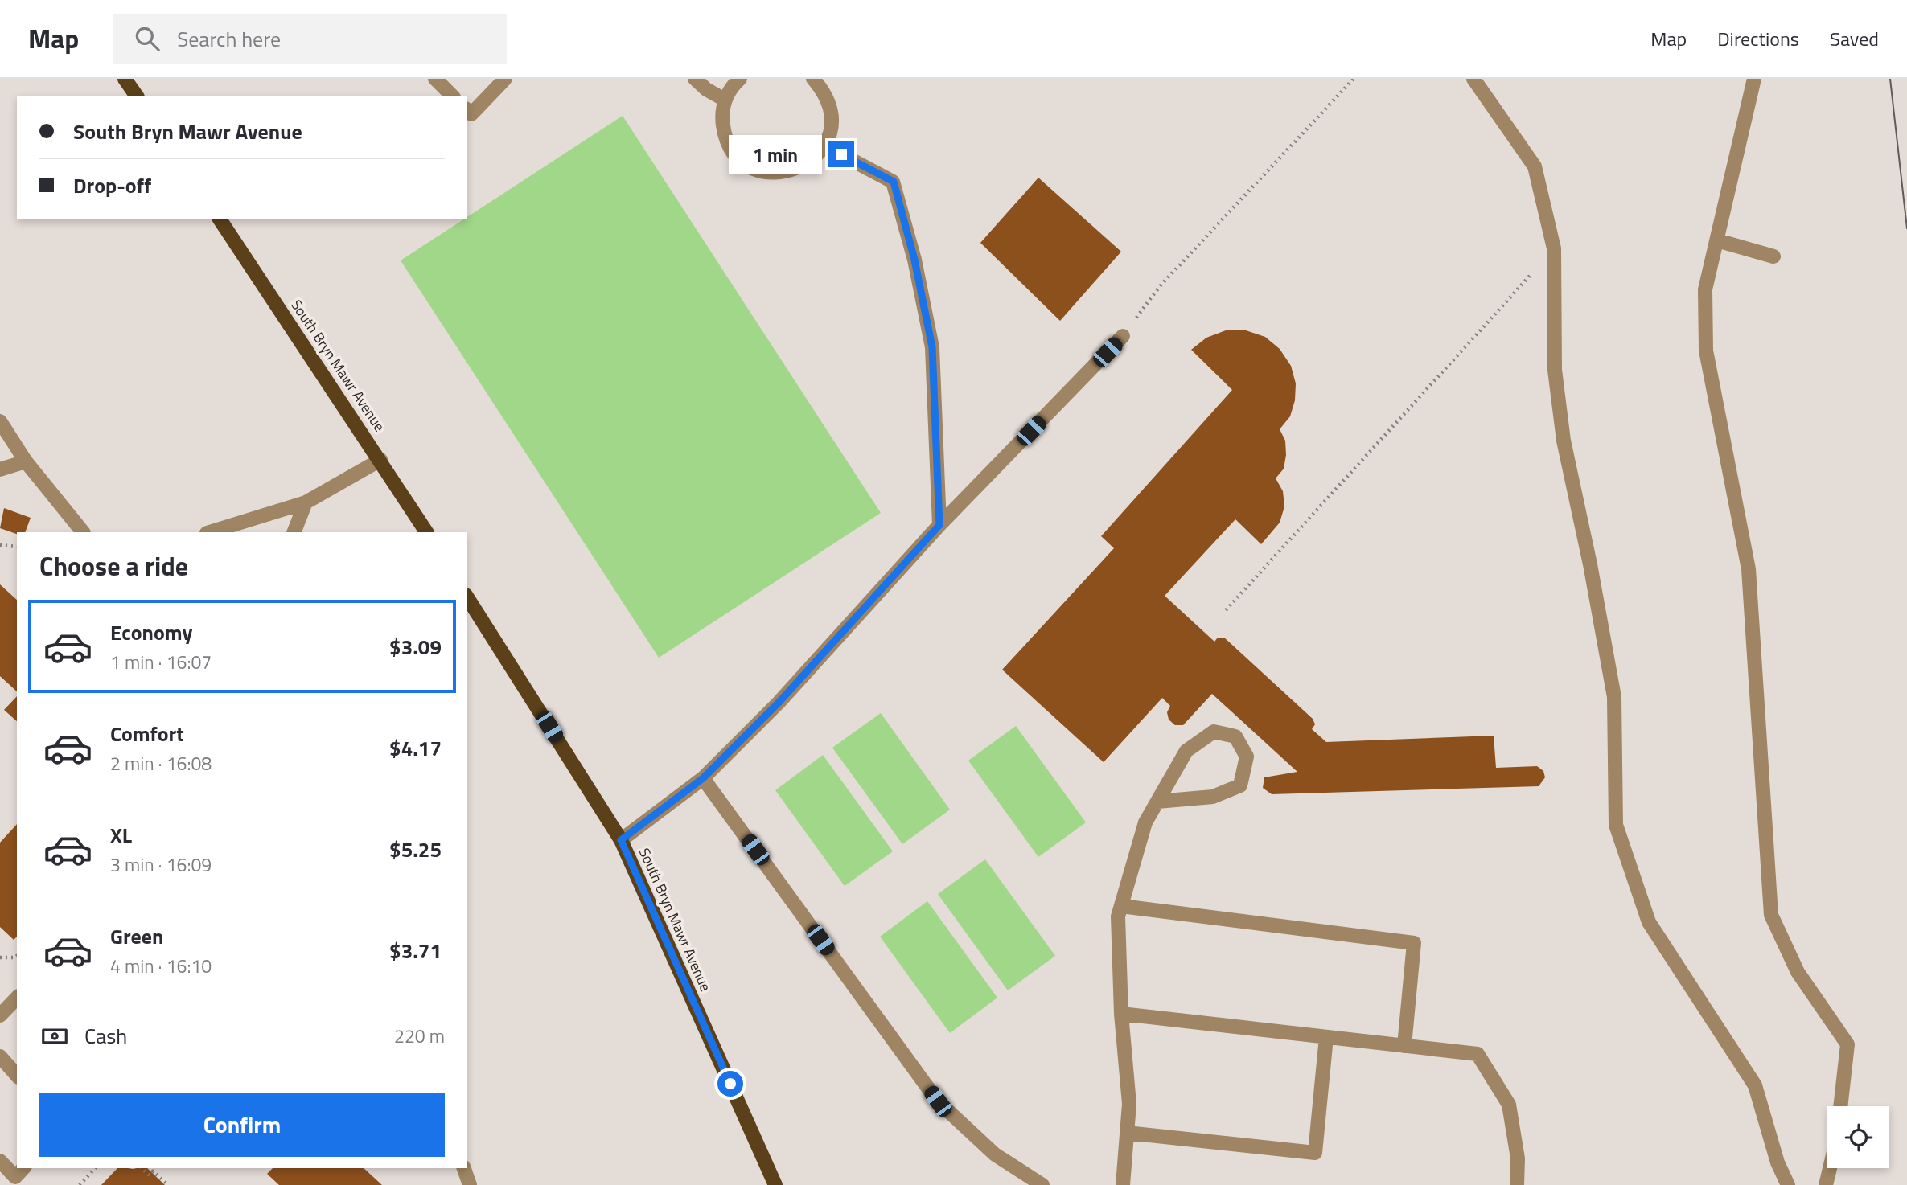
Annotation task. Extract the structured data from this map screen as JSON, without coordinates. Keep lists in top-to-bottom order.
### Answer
{
  "streets": {
    "main road": ["South Bryn Mawr Avenue"]
  },
  "page": {
    "header": "Map",
    "search": "Search here",
    "nav": ["Map", "Directions", "Saved"],
    "banner": ["South Bryn Mawr Avenue", "Drop-off"],
    "bubble": "1 min",
    "heading": "Choose a ride",
    "list": [
      {
        "name": "Economy",
        "note": "1 min · 16:07",
        "value": "$3.09"
      },
      {
        "name": "Comfort",
        "note": "2 min · 16:08",
        "value": "$4.17"
      },
      {
        "name": "XL",
        "note": "3 min · 16:09",
        "value": "$5.25"
      },
      {
        "name": "Green",
        "note": "4 min · 16:10",
        "value": "$3.71"
      }
    ],
    "pay": ["Cash", "220 m"],
    "buttons": "Confirm"
  }
}
